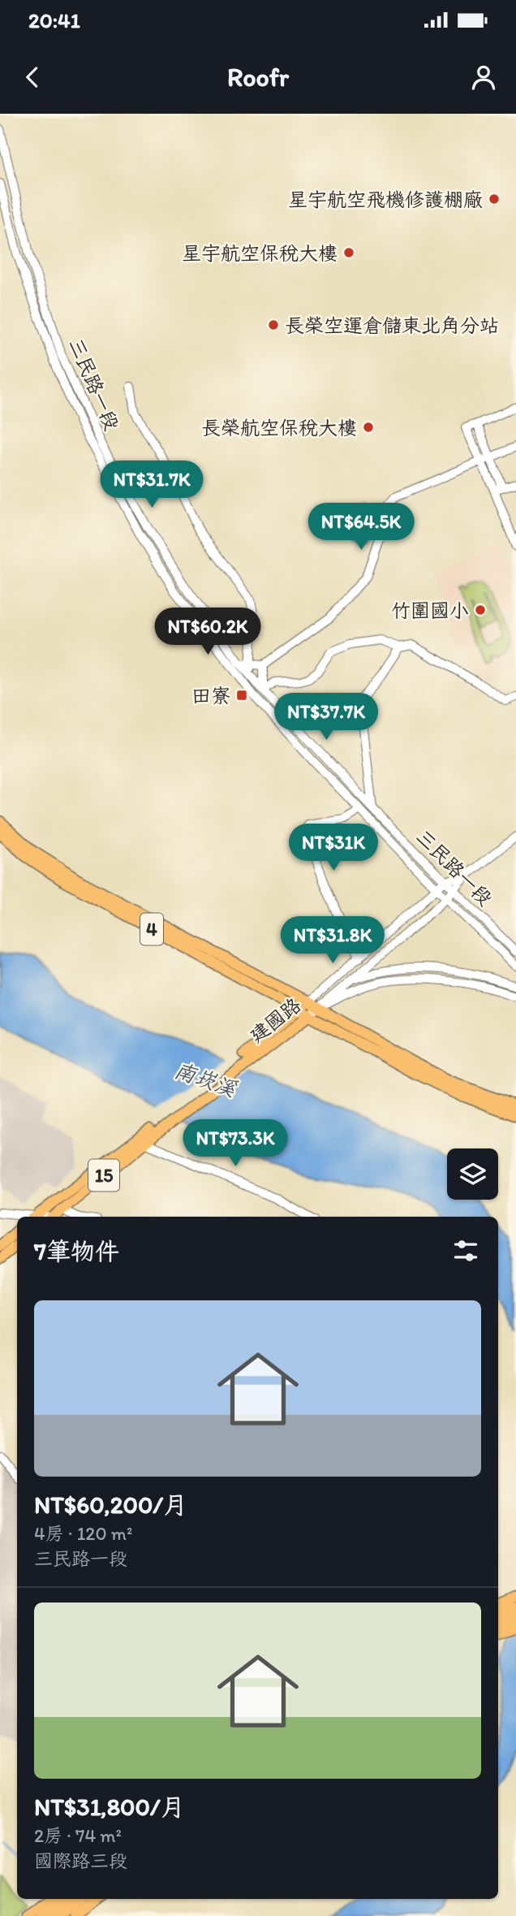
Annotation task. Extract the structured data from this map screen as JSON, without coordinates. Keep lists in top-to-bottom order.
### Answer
{
  "streets": {
    "main road": ["4", "建國路", "15"],
    "street": ["三民路一段"]
  },
  "crossings": [
    ["三民路一段", "建國路"],
    ["4", "建國路"],
    ["建國路", "15"]
  ],
  "water": ["南崁溪"],
  "places": {
    "other": [
      "星宇航空飛機修護棚廠",
      "星宇航空保稅大樓",
      "長榮空運倉儲東北角分站",
      "長榮航空保稅大樓",
      "竹圍國小"
    ],
    "transit": ["田寮"]
  },
  "page": {
    "status": "20:41",
    "header": "Roofr",
    "price": [
      "NT$31.7K",
      "NT$64.5K",
      "NT$60.2K",
      "NT$37.7K",
      "NT$31K",
      "NT$31.8K",
      "NT$73.3K"
    ],
    "heading": "7筆物件",
    "list": [
      {
        "name": "NT$60,200/月",
        "note": "4房 · 120 m² · 三民路一段"
      },
      {
        "name": "NT$31,800/月",
        "note": "2房 · 74 m² · 國際路三段"
      }
    ]
  }
}
